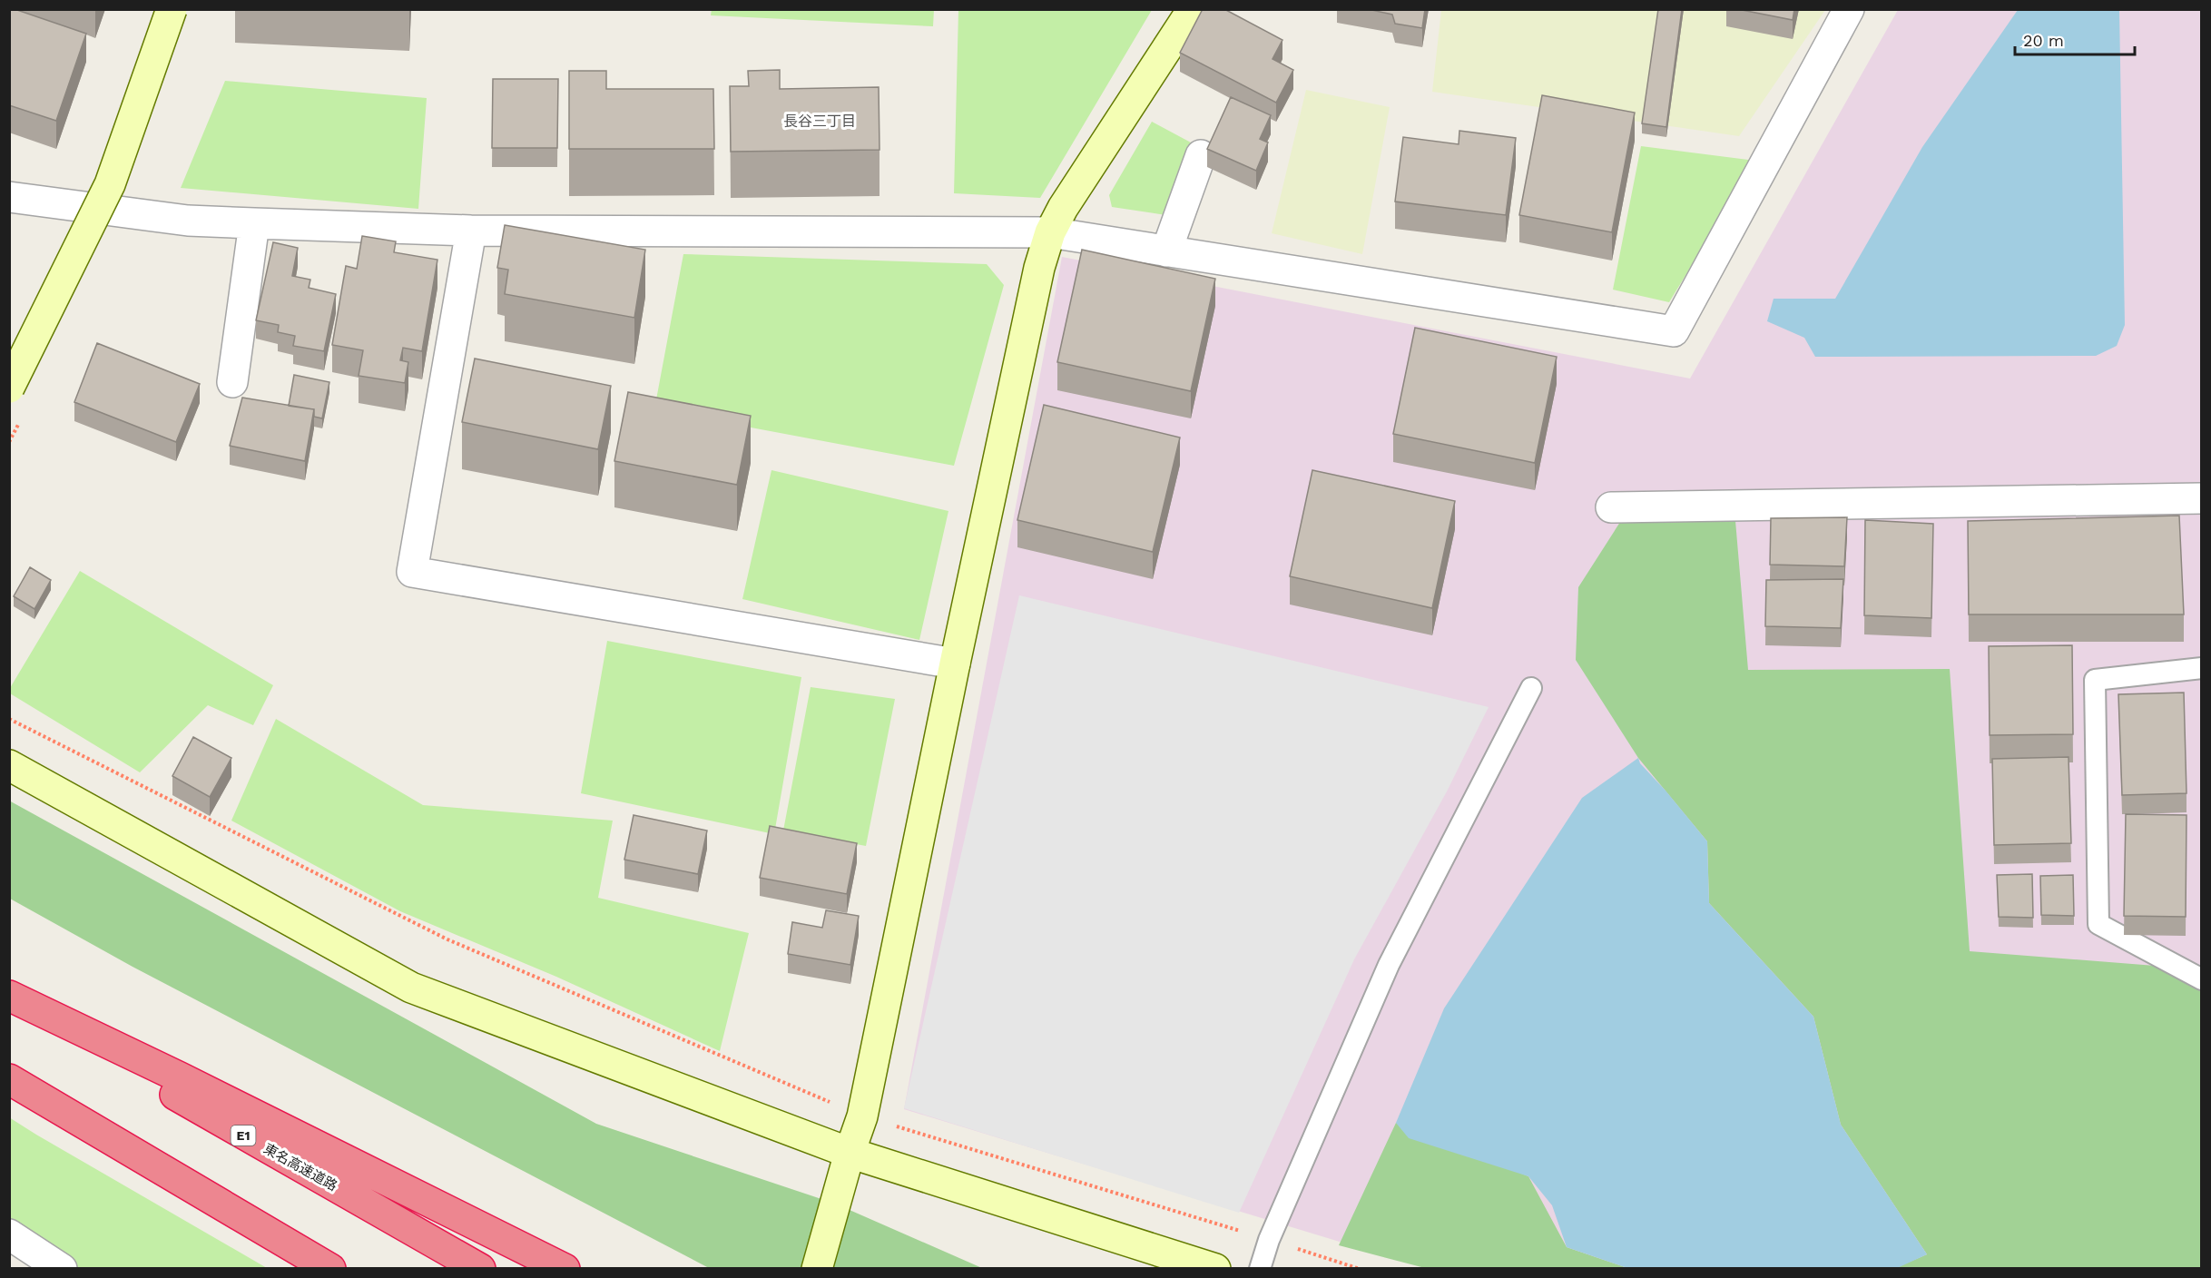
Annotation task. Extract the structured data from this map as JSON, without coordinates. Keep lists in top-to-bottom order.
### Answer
{
  "streets": {
    "highway": ["E1", "東名高速道路"]
  },
  "districts": ["長谷三丁目"],
  "scale_bar": "20 m"
}
